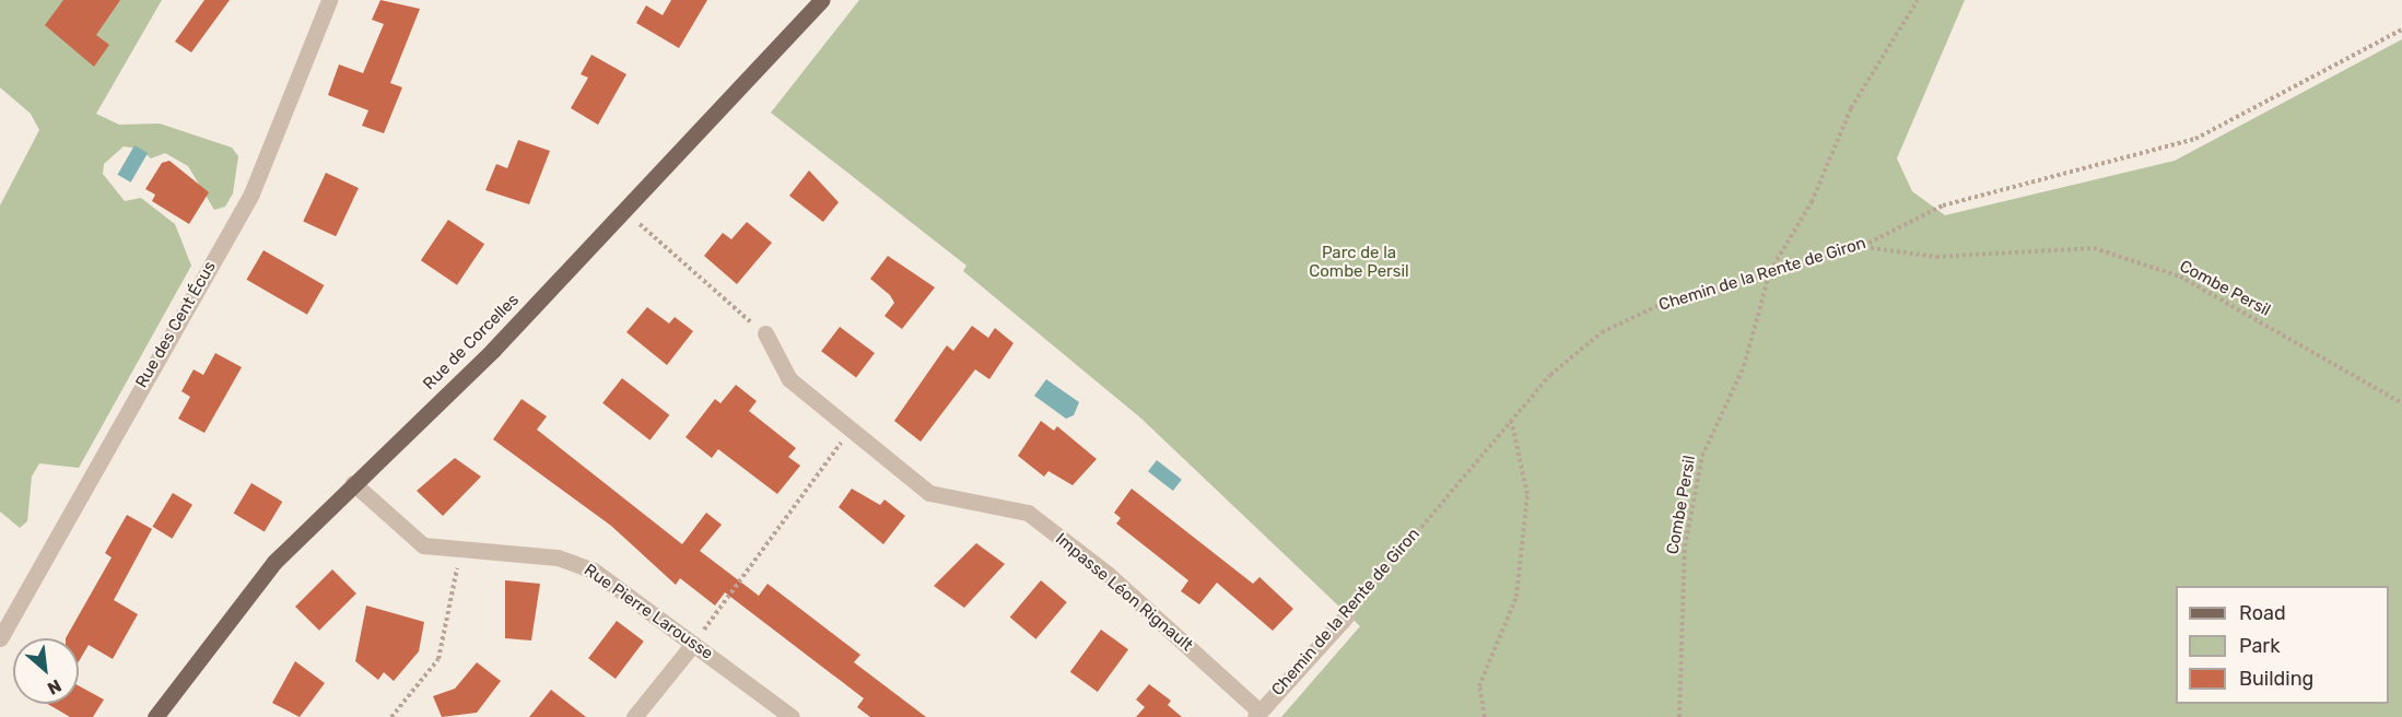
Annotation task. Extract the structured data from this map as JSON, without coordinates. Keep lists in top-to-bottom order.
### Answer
{
  "streets": {
    "main road": ["Rue de Corcelles"],
    "street": [
      "Chemin de la Rente de Giron",
      "Rue des Cent Écus",
      "Impasse Léon Rignault",
      "Rue Pierre Larousse"
    ],
    "path": ["Combe Persil"]
  },
  "crossings": [
    ["Chemin de la Rente de Giron", "Combe Persil"],
    ["Chemin de la Rente de Giron", "Impasse Léon Rignault"],
    ["Rue de Corcelles", "Rue Pierre Larousse"]
  ],
  "parks": ["Parc de la Combe Persil"],
  "legend": ["Road", "Park", "Building"],
  "north": "bottom right"
}
